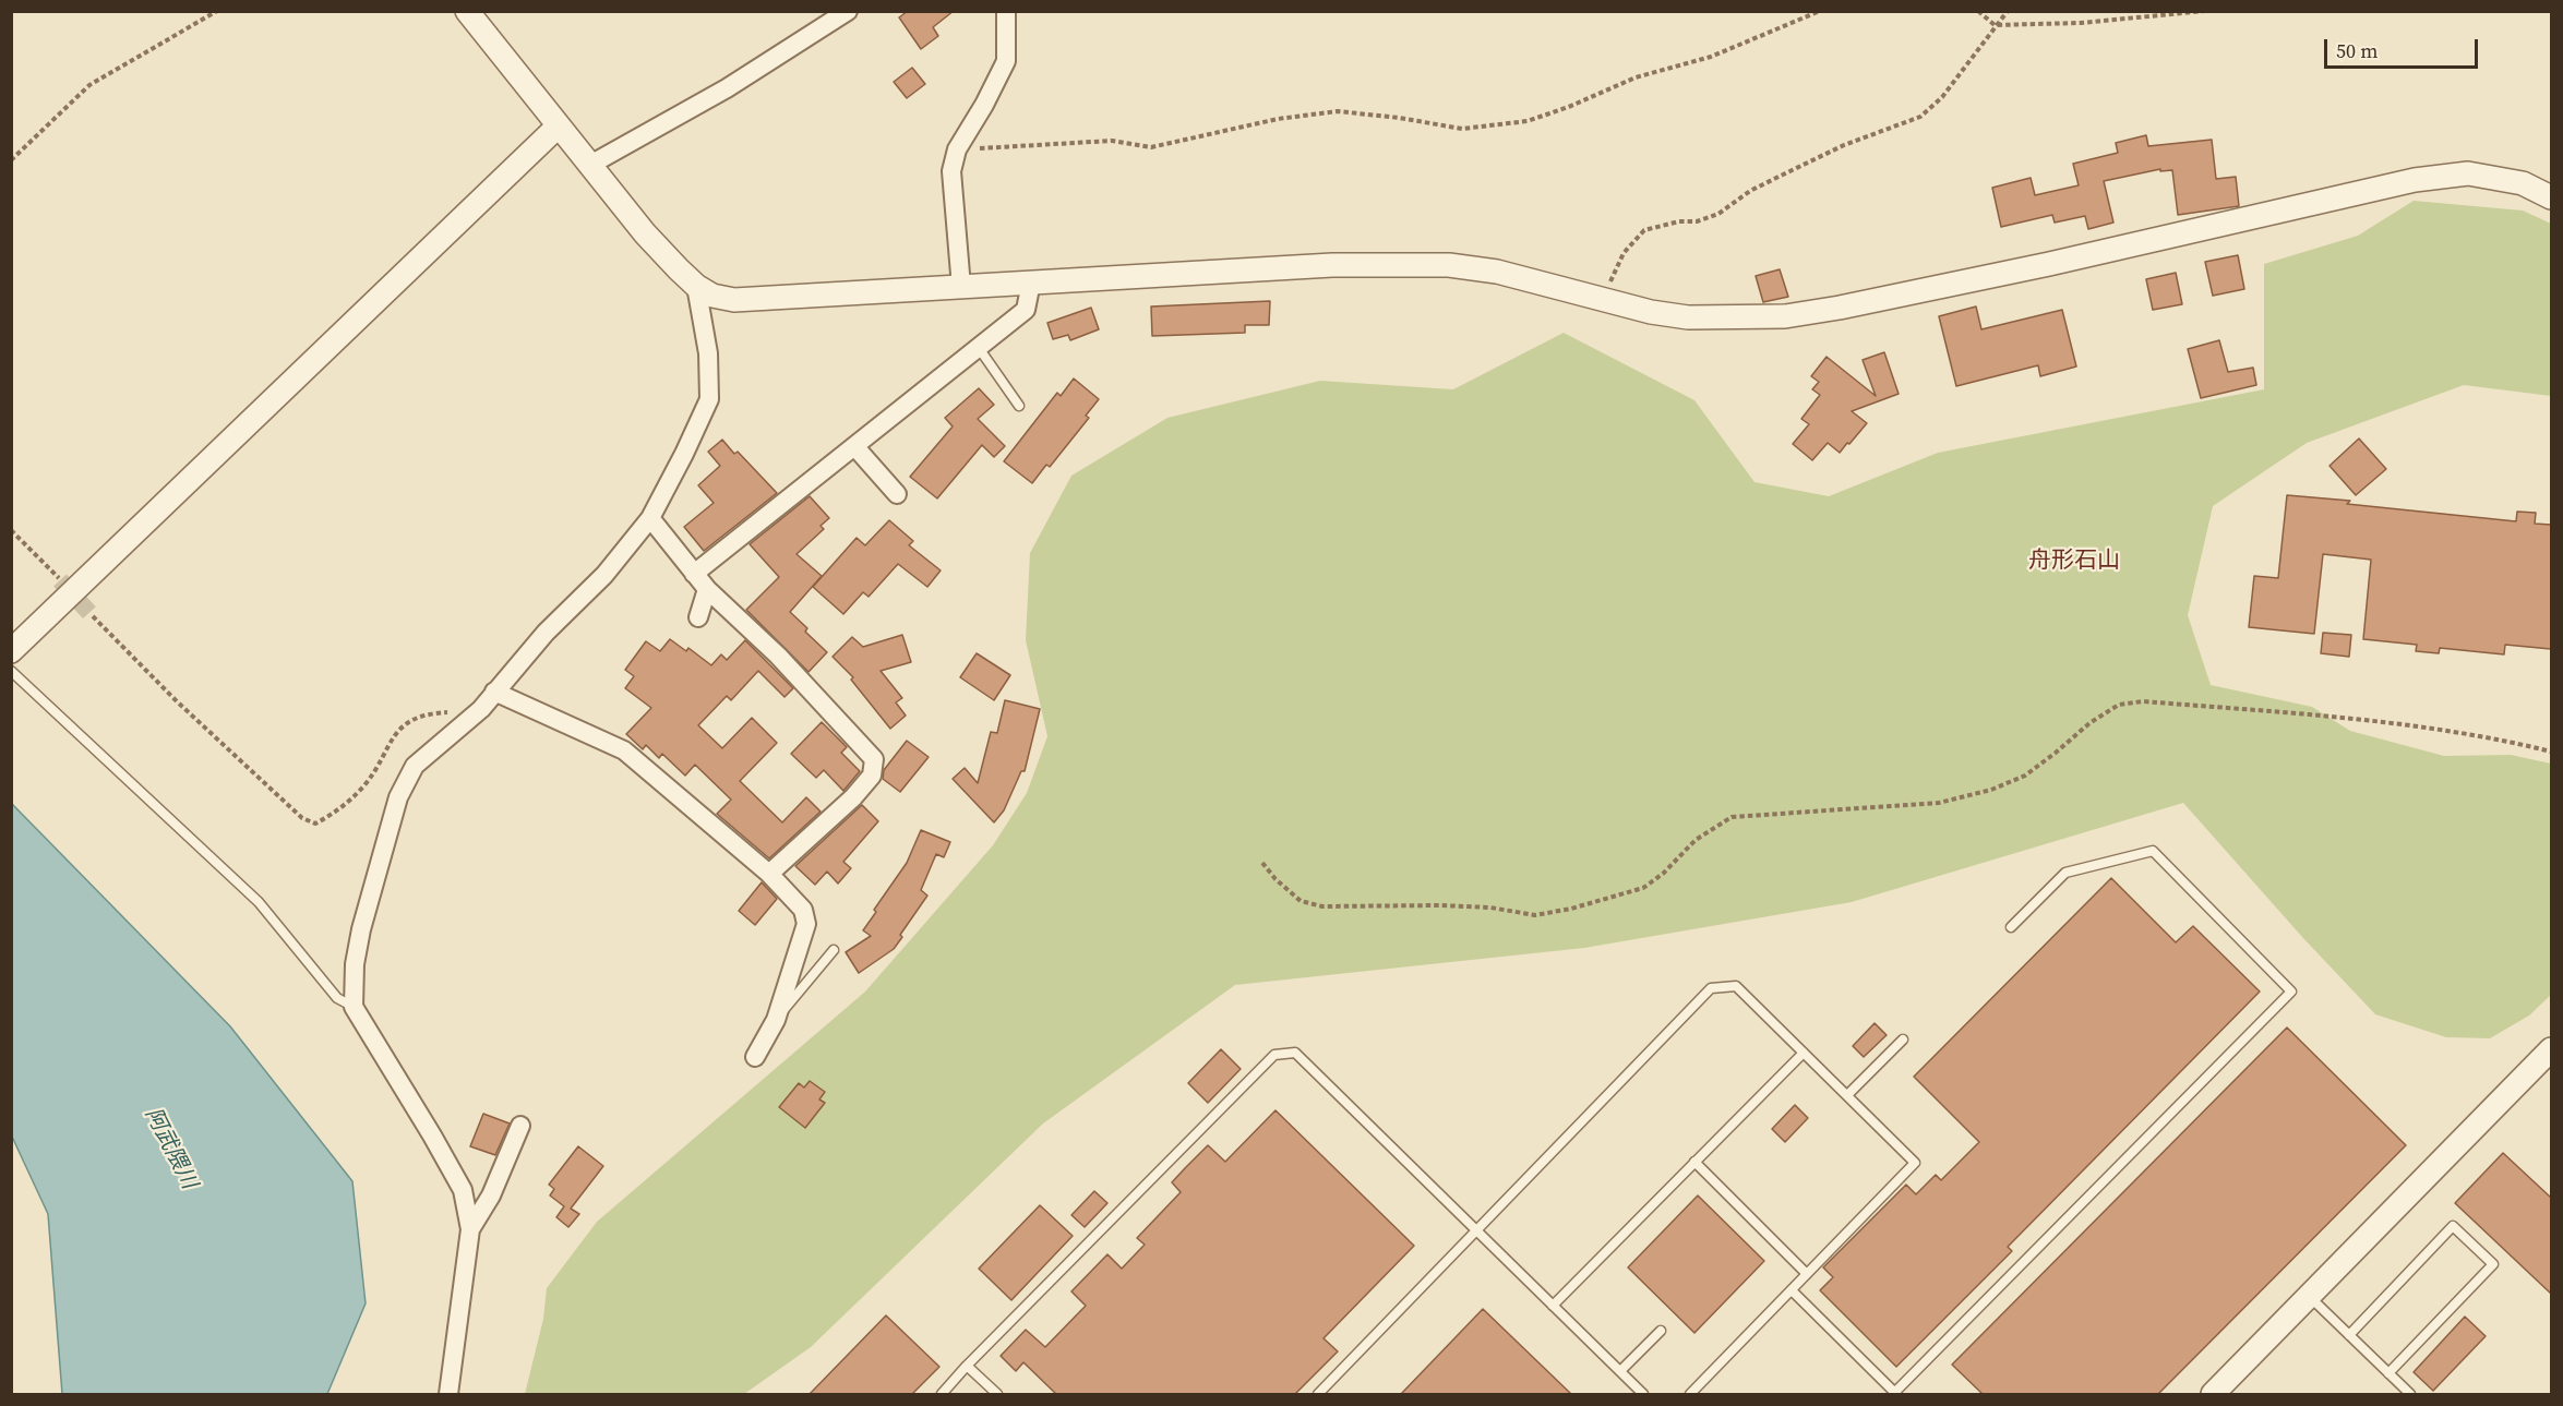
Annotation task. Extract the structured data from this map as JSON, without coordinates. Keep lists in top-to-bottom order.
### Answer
{
  "districts": ["舟形石山"],
  "water": ["阿武隈川"],
  "scale_bar": "50 m"
}
